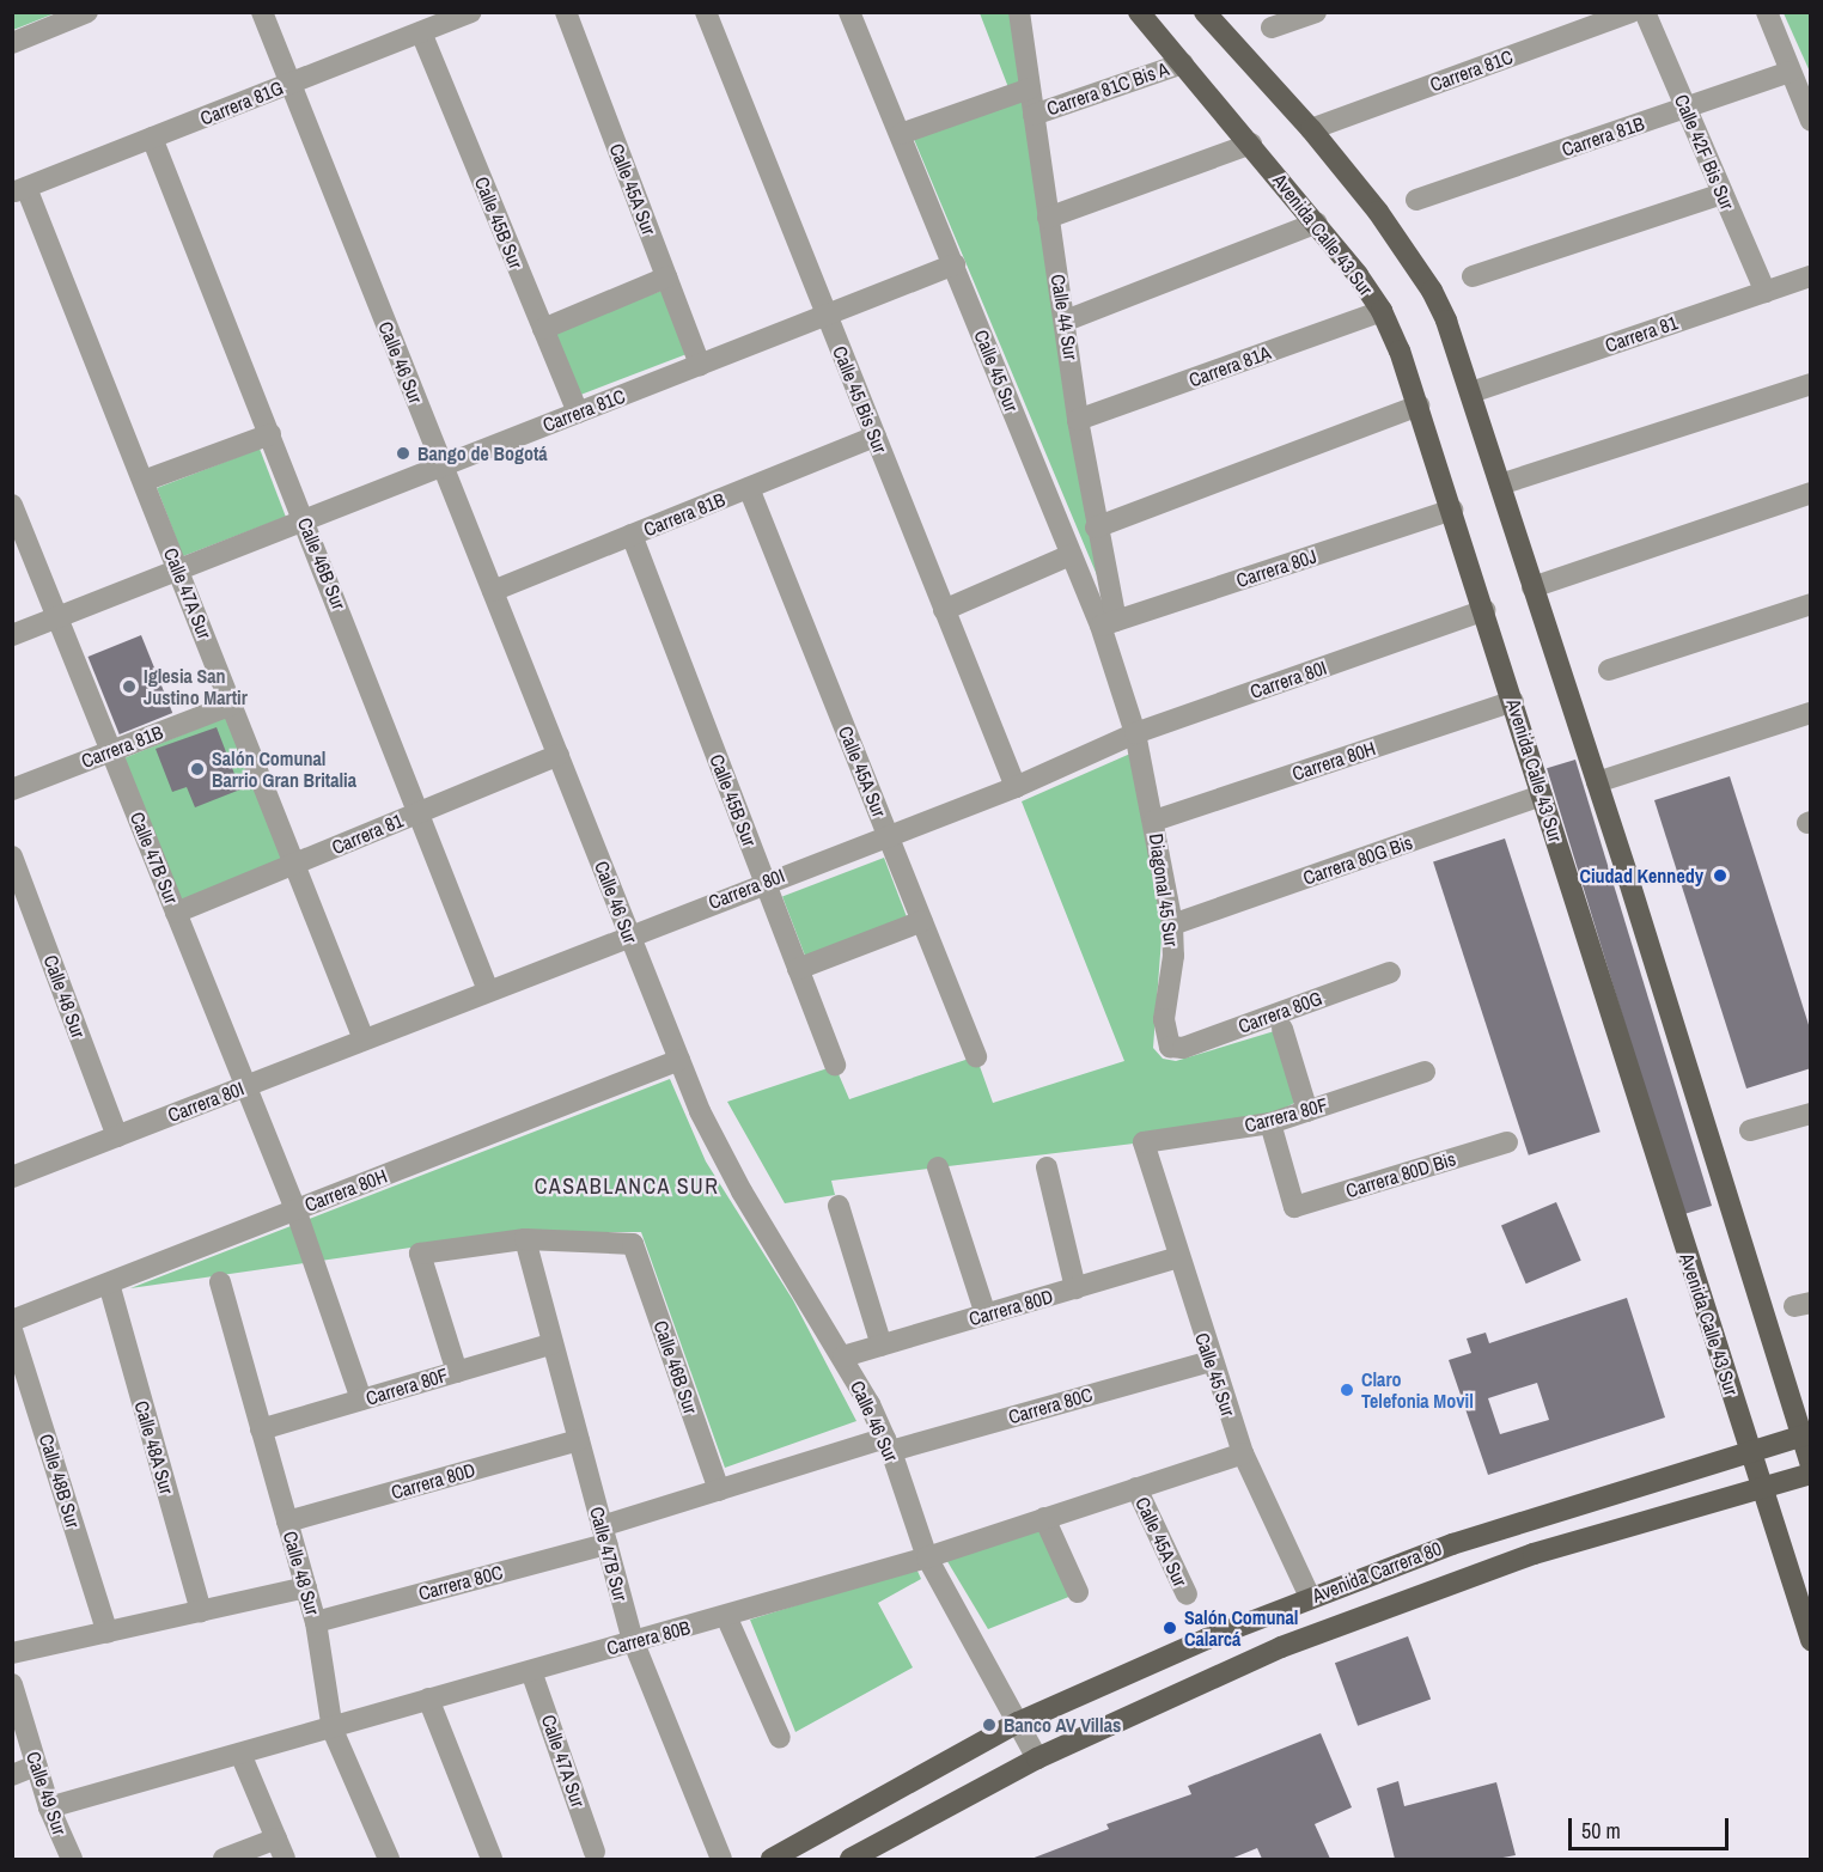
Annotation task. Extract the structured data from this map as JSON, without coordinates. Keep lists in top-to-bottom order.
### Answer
{
  "streets": {
    "main road": ["Avenida Calle 43 Sur", "Avenida Carrera 80"],
    "street": [
      "Carrera 81C",
      "Carrera 81C Bis A",
      "Carrera 81G",
      "Carrera 81B",
      "Calle 42F Bis Sur",
      "Calle 45A Sur",
      "Calle 45B Sur",
      "Calle 44 Sur",
      "Carrera 81",
      "Calle 46 Sur",
      "Carrera 81A",
      "Calle 45 Sur",
      "Calle 45 Bis Sur",
      "Calle 46B Sur",
      "Carrera 80J",
      "Calle 47A Sur",
      "Carrera 80I",
      "Carrera 80H",
      "Calle 47B Sur",
      "Carrera 80G Bis",
      "Diagonal 45 Sur",
      "Calle 48 Sur",
      "Carrera 80G",
      "Carrera 80F",
      "Carrera 80D Bis",
      "Carrera 80D",
      "Carrera 80C",
      "Calle 48A Sur",
      "Calle 48B Sur",
      "Carrera 80B",
      "Calle 49 Sur"
    ]
  },
  "crossings": [
    ["Carrera 81C", "Calle 45A Sur"],
    ["Carrera 81C", "Calle 45B Sur"],
    ["Carrera 81C", "Calle 46 Sur"],
    ["Carrera 81C", "Calle 45 Sur"],
    ["Carrera 81C", "Calle 45 Bis Sur"],
    ["Carrera 81C", "Calle 46B Sur"],
    ["Carrera 81C", "Calle 47A Sur"],
    ["Carrera 81C", "Calle 47B Sur"],
    ["Carrera 81C Bis A", "Avenida Calle 43 Sur"],
    ["Carrera 81C Bis A", "Calle 44 Sur"],
    ["Carrera 81C Bis A", "Calle 45 Sur"],
    ["Carrera 81G", "Calle 45B Sur"],
    ["Carrera 81G", "Calle 46 Sur"],
    ["Carrera 81G", "Calle 46B Sur"],
    ["Carrera 81G", "Calle 47A Sur"],
    ["Carrera 81B", "Calle 42F Bis Sur"],
    ["Carrera 81B", "Calle 45A Sur"],
    ["Carrera 81B", "Calle 45B Sur"],
    ["Carrera 81B", "Calle 46 Sur"],
    ["Carrera 81B", "Calle 45 Bis Sur"],
    ["Carrera 81B", "Calle 47A Sur"],
    ["Carrera 81B", "Calle 47B Sur"],
    ["Calle 42F Bis Sur", "Carrera 81"],
    ["Calle 45A Sur", "Carrera 80I"],
    ["Calle 45A Sur", "Carrera 80B"],
    ["Calle 45B Sur", "Carrera 80I"],
    ["Avenida Calle 43 Sur", "Carrera 81A"],
    ["Avenida Calle 43 Sur", "Carrera 80J"],
    ["Avenida Calle 43 Sur", "Carrera 80I"],
    ["Avenida Calle 43 Sur", "Carrera 80H"],
    ["Avenida Calle 43 Sur", "Carrera 80G Bis"],
    ["Avenida Calle 43 Sur", "Avenida Carrera 80"],
    ["Calle 44 Sur", "Carrera 81A"],
    ["Calle 44 Sur", "Calle 45 Sur"],
    ["Calle 44 Sur", "Carrera 80J"],
    ["Carrera 81", "Calle 46 Sur"],
    ["Carrera 81", "Calle 46B Sur"],
    ["Carrera 81", "Calle 47A Sur"],
    ["Carrera 81", "Calle 47B Sur"],
    ["Calle 46 Sur", "Carrera 80I"],
    ["Calle 46 Sur", "Carrera 80H"],
    ["Calle 46 Sur", "Carrera 80D"],
    ["Calle 46 Sur", "Carrera 80C"],
    ["Calle 46 Sur", "Avenida Carrera 80"],
    ["Calle 46 Sur", "Carrera 80B"],
    ["Calle 45 Sur", "Carrera 80J"],
    ["Calle 45 Sur", "Carrera 80I"],
    ["Calle 45 Sur", "Diagonal 45 Sur"],
    ["Calle 45 Sur", "Carrera 80F"],
    ["Calle 45 Sur", "Carrera 80D"],
    ["Calle 45 Sur", "Carrera 80C"],
    ["Calle 45 Sur", "Avenida Carrera 80"],
    ["Calle 45 Sur", "Carrera 80B"],
    ["Calle 45 Bis Sur", "Carrera 80I"],
    ["Calle 46B Sur", "Carrera 80I"],
    ["Calle 46B Sur", "Calle 47B Sur"],
    ["Calle 46B Sur", "Carrera 80C"],
    ["Calle 47A Sur", "Carrera 80I"],
    ["Calle 47A Sur", "Carrera 80B"],
    ["Carrera 80I", "Calle 47B Sur"],
    ["Carrera 80I", "Diagonal 45 Sur"],
    ["Carrera 80I", "Calle 48 Sur"],
    ["Carrera 80H", "Calle 47B Sur"],
    ["Carrera 80H", "Diagonal 45 Sur"],
    ["Carrera 80H", "Calle 48A Sur"],
    ["Calle 47B Sur", "Carrera 80F"],
    ["Calle 47B Sur", "Carrera 80D"],
    ["Calle 47B Sur", "Carrera 80C"],
    ["Calle 47B Sur", "Carrera 80B"],
    ["Carrera 80G Bis", "Diagonal 45 Sur"],
    ["Diagonal 45 Sur", "Carrera 80G"],
    ["Calle 48 Sur", "Carrera 80F"],
    ["Calle 48 Sur", "Carrera 80D"],
    ["Calle 48 Sur", "Carrera 80C"],
    ["Calle 48 Sur", "Carrera 80B"],
    ["Carrera 80F", "Carrera 80D Bis"],
    ["Carrera 80B", "Calle 49 Sur"]
  ],
  "districts": ["CASABLANCA SUR"],
  "places": [
    "Bango de Bogotá",
    "Iglesia San Justino Martir",
    "Salón Comunal Barrio Gran Britalia",
    "Ciudad Kennedy",
    "Claro Telefonia Movil",
    "Salón Comunal Calarcá",
    "Banco AV Villas"
  ],
  "scale_bar": "50 m"
}
